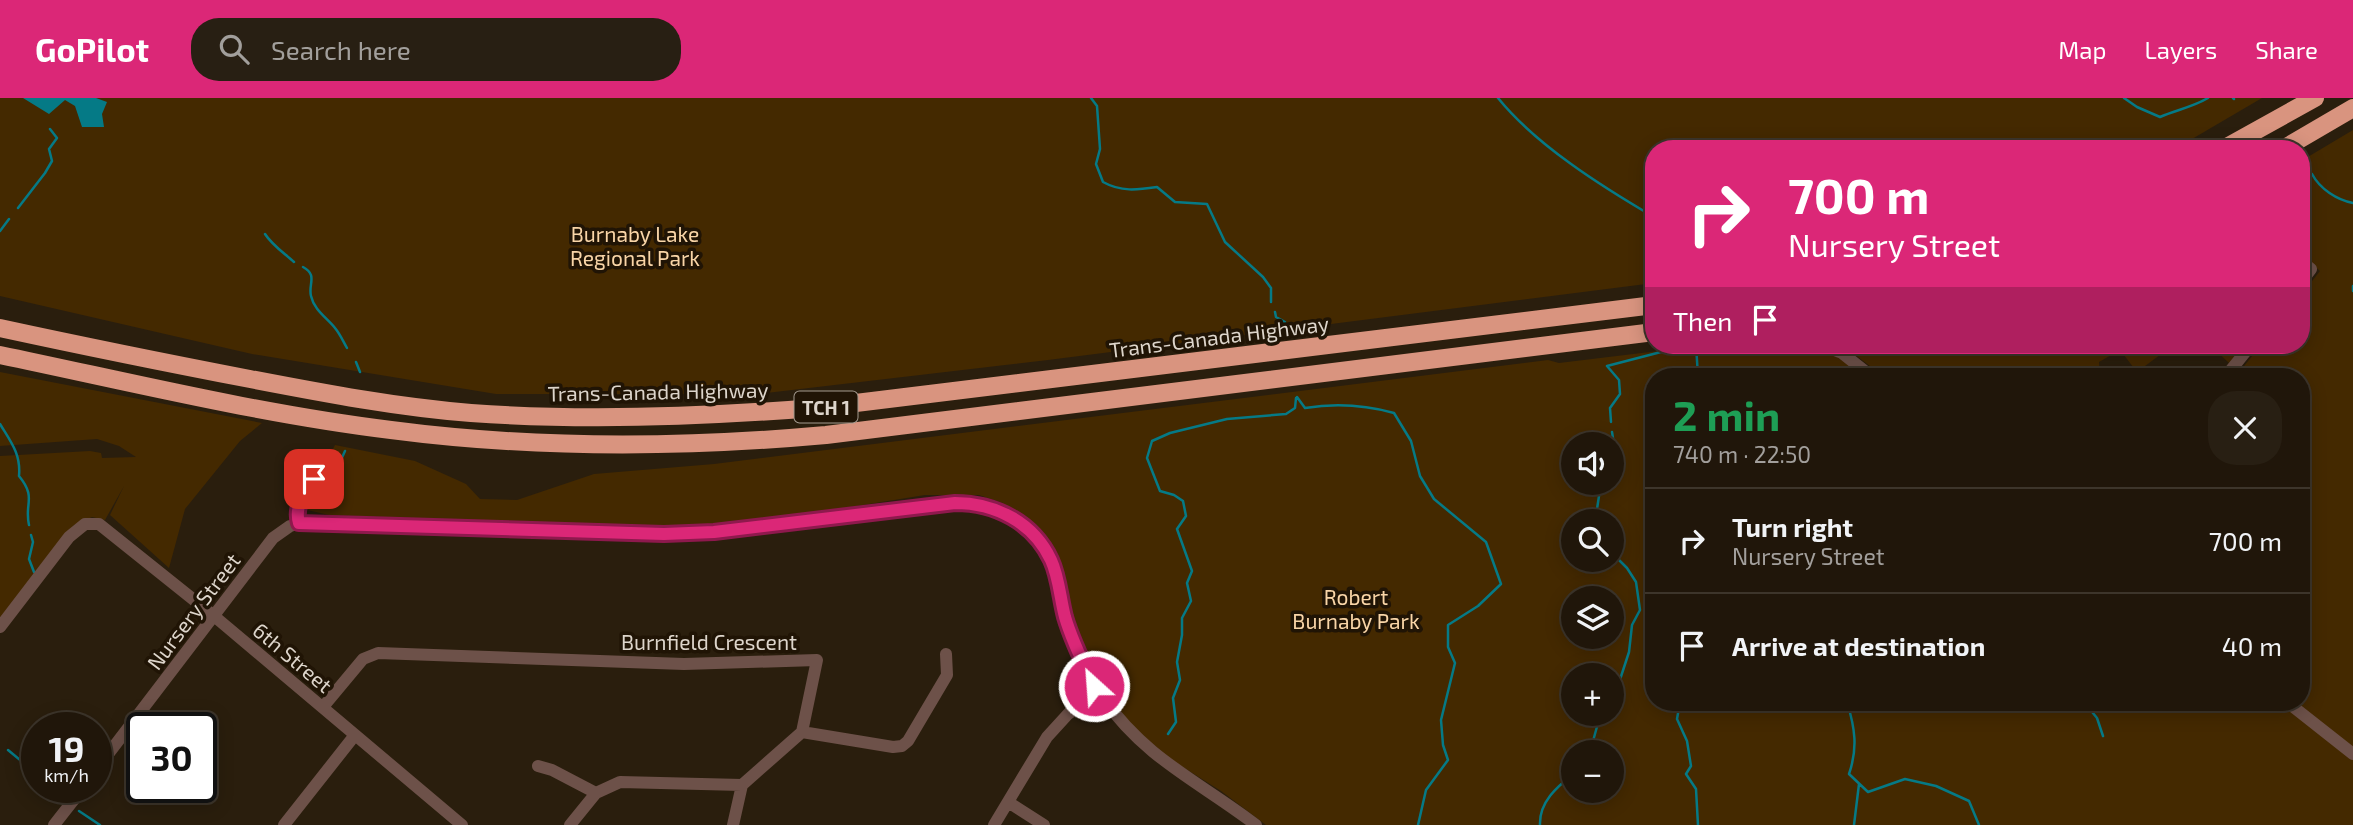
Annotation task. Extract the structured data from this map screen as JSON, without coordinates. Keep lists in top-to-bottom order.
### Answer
{
  "streets": {
    "highway": ["Trans-Canada Highway", "TCH 1"],
    "street": ["Nursery Street", "Burnfield Crescent", "6th Street"]
  },
  "crossings": [
    ["Nursery Street", "6th Street"],
    ["Burnfield Crescent", "6th Street"]
  ],
  "parks": ["Burnaby Lake Regional Park", "Robert Burnaby Park"],
  "page": {
    "header": "GoPilot",
    "search": "Search here",
    "nav": ["Map", "Layers", "Share"],
    "turn": ["700 m", "Nursery Street"],
    "then": "Then",
    "heading": ["2 min", "740 m · 22:50"],
    "map_buttons": ["+", "−"],
    "list": [
      {
        "name": "Turn right",
        "note": "Nursery Street",
        "value": "700 m"
      },
      {
        "name": "Arrive at destination",
        "value": "40 m"
      }
    ],
    "speed": "19 km/h",
    "limit": "30"
  }
}
